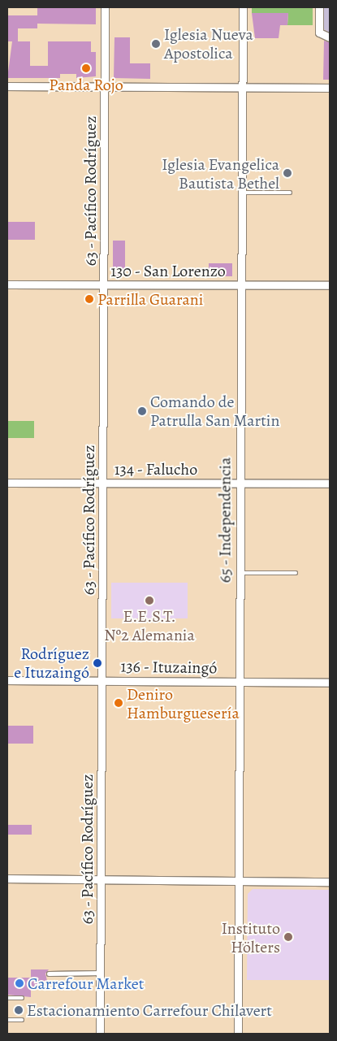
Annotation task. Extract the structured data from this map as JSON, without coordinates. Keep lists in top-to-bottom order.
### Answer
{
  "streets": {
    "street": [
      "63 - Pacífico Rodríguez",
      "130 - San Lorenzo",
      "134 - Falucho",
      "65 - Independencia",
      "136 - Ituzaingó"
    ]
  },
  "crossings": [
    ["63 - Pacífico Rodríguez", "130 - San Lorenzo"],
    ["63 - Pacífico Rodríguez", "134 - Falucho"],
    ["63 - Pacífico Rodríguez", "136 - Ituzaingó"],
    ["130 - San Lorenzo", "65 - Independencia"],
    ["134 - Falucho", "65 - Independencia"],
    ["65 - Independencia", "136 - Ituzaingó"]
  ],
  "places": [
    "Iglesia Nueva Apostolica",
    "Panda Rojo",
    "Iglesia Evangelica Bautista Bethel",
    "Parrilla Guarani",
    "Comando de Patrulla San Martin",
    "E.E.S.T. Nº2 Alemania",
    "Rodríguez e Ituzaingó",
    "Deniro Hamburguesería",
    "Instituto Hölters",
    "Carrefour Market",
    "Estacionamiento Carrefour Chilavert"
  ]
}
